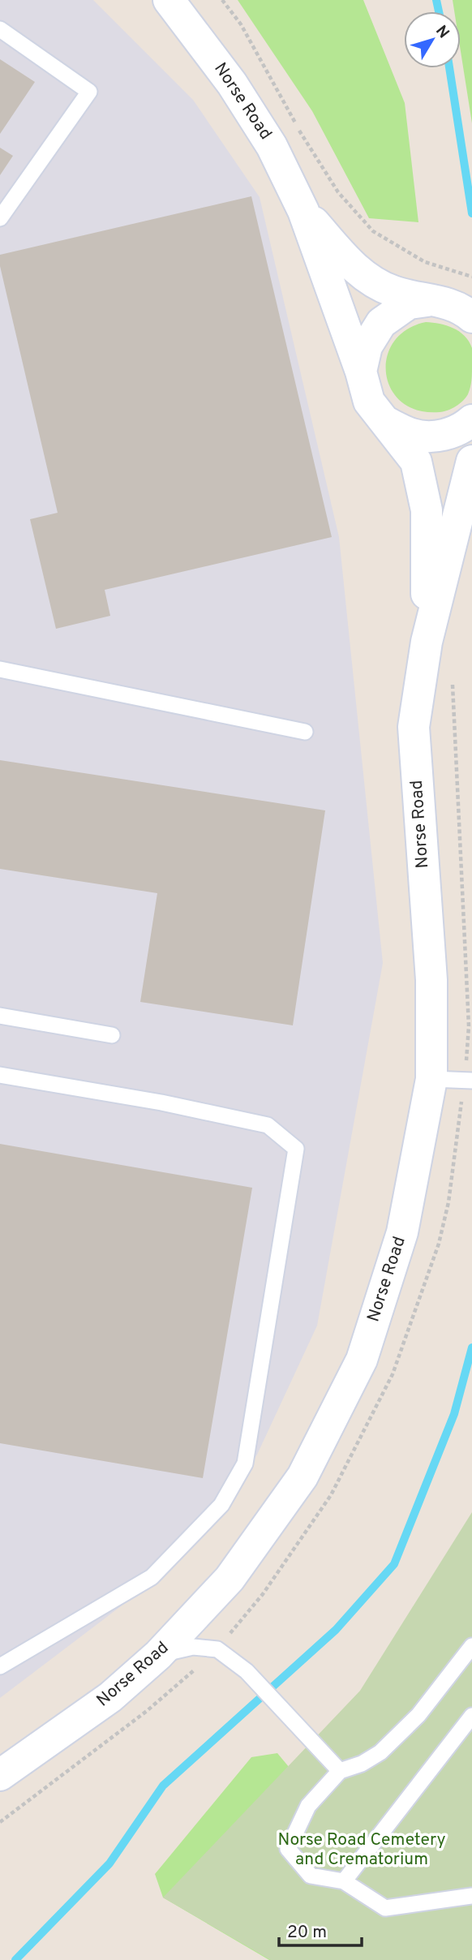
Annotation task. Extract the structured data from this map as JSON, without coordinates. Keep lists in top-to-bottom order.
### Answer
{
  "streets": {
    "street": ["Norse Road"]
  },
  "parks": ["Norse Road Cemetery and Crematorium"],
  "scale_bar": "20 m",
  "north": "top right"
}
